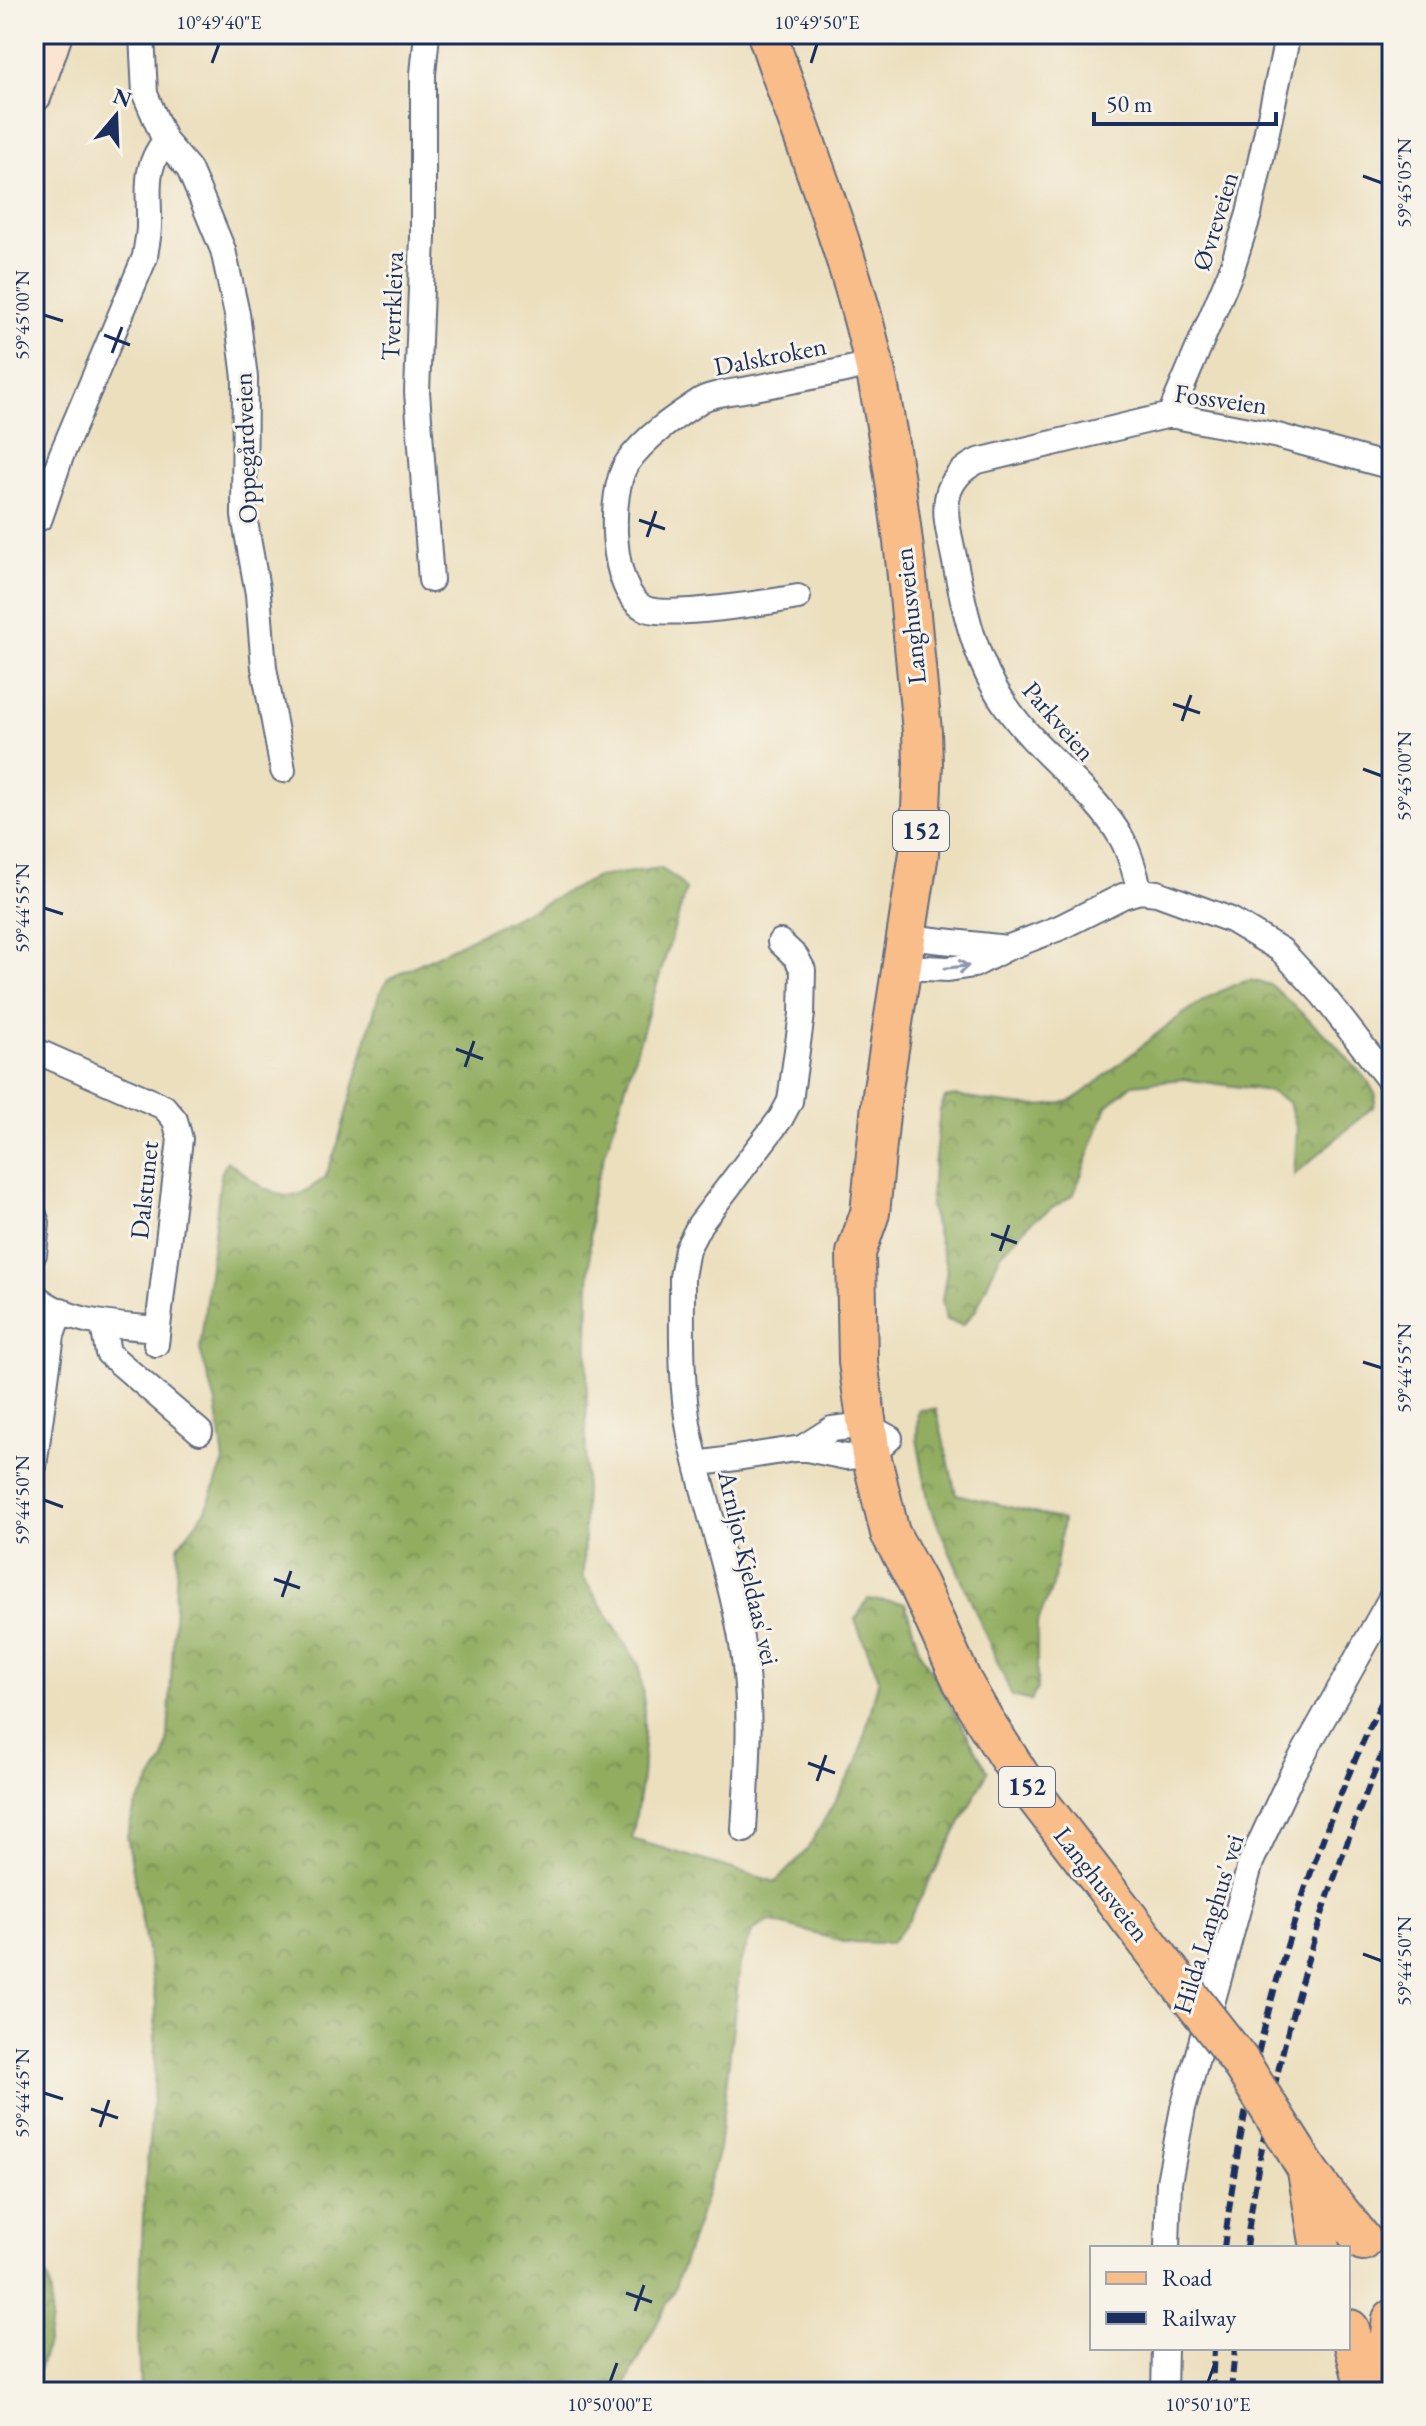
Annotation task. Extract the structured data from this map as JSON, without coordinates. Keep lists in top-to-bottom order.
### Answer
{
  "streets": {
    "main road": ["Langhusveien", "152"],
    "street": [
      "Øvreveien",
      "Tverrkleiva",
      "Dalskroken",
      "Fossveien",
      "Oppegårdveien",
      "Parkveien",
      "Dalstunet",
      "Arnljot Kjeldaas' vei",
      "Hilda Langhus' vei"
    ]
  },
  "crossings": [
    ["Øvreveien", "Fossveien"],
    ["Dalskroken", "Langhusveien"],
    ["Fossveien", "Parkveien"],
    ["Langhusveien", "Arnljot Kjeldaas' vei"]
  ],
  "legend": ["Road", "Railway"],
  "scale_bar": "50 m",
  "north": "top",
  "coordinates": [
    "10°49'40\"E",
    "10°49'50\"E",
    "59°45'05\"N",
    "59°45'00\"N",
    "59°44'55\"N",
    "59°44'50\"N",
    "59°44'45\"N",
    "10°50'00\"E",
    "10°50'10\"E"
  ]
}
